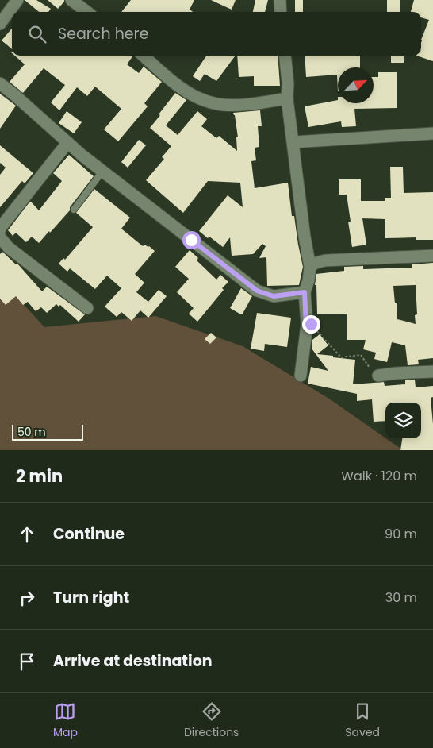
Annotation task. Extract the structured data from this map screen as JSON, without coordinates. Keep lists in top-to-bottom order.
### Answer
{
  "scale_bar": "50 m",
  "north": "top right",
  "page": {
    "search": "Search here",
    "scale": "50 m",
    "heading": ["2 min", "Walk · 120 m"],
    "list": [
      ["Continue", "90 m"],
      ["Turn right", "30 m"],
      "Arrive at destination"
    ],
    "nav": ["Map", "Directions", "Saved"]
  }
}
